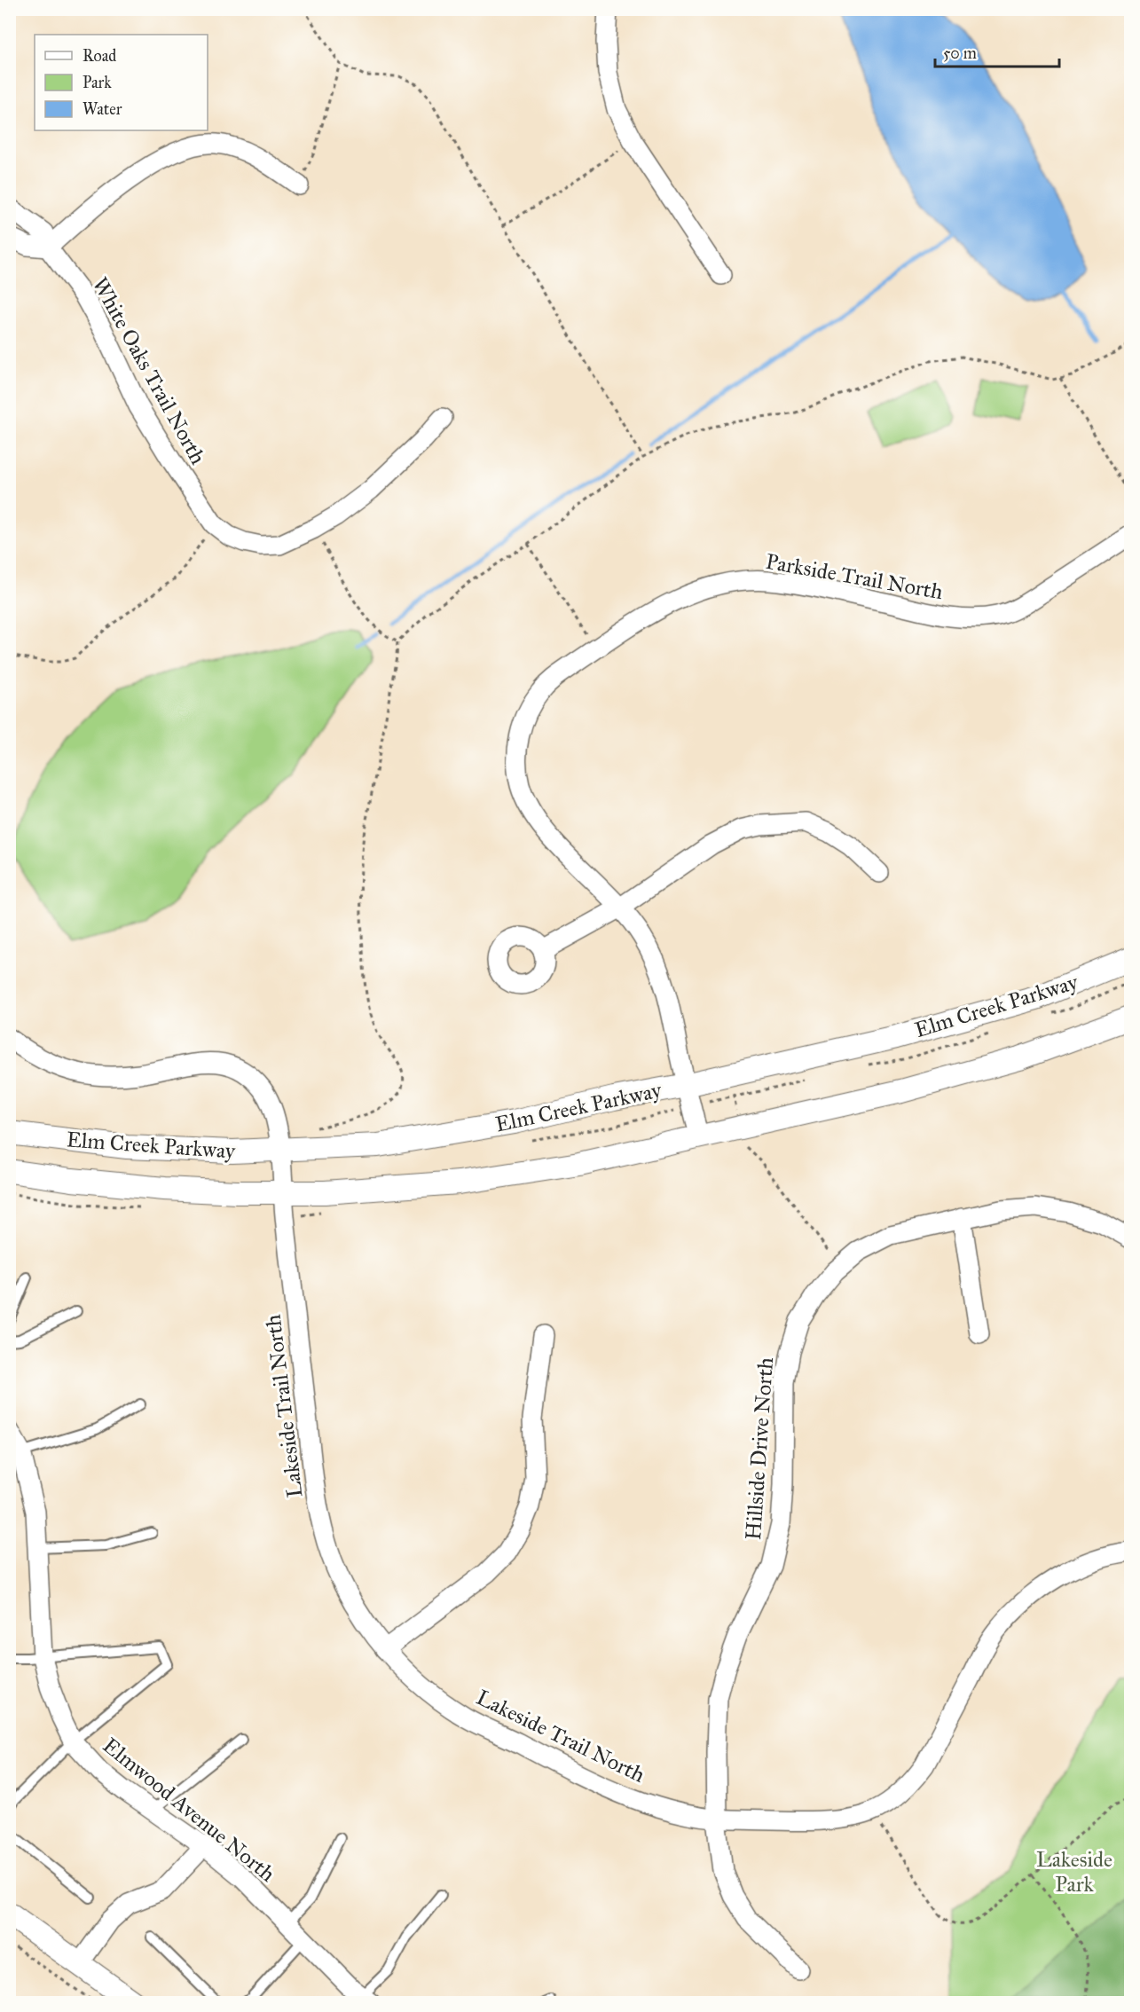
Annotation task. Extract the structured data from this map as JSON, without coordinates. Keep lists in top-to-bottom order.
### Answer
{
  "streets": {
    "street": [
      "White Oaks Trail North",
      "Parkside Trail North",
      "Elm Creek Parkway",
      "Lakeside Trail North",
      "Hillside Drive North",
      "Elmwood Avenue North"
    ]
  },
  "crossings": [
    ["Parkside Trail North", "Elm Creek Parkway"],
    ["Elm Creek Parkway", "Lakeside Trail North"],
    ["Lakeside Trail North", "Hillside Drive North"]
  ],
  "parks": ["Lakeside Park"],
  "legend": ["Road", "Park", "Water"],
  "scale_bar": "50 m"
}
